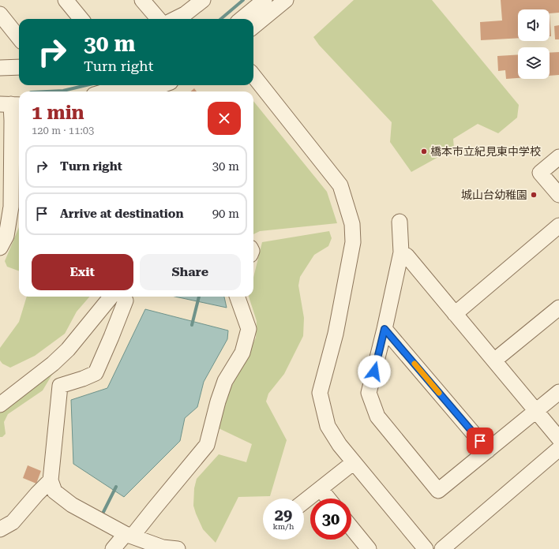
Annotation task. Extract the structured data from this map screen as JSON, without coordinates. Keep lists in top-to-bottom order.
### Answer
{
  "places": ["橋本市立紀見東中学校", "城山台幼稚園"],
  "page": {
    "turn": ["30 m", "Turn right"],
    "heading": ["1 min", "120 m · 11:03"],
    "list": [
      {
        "name": "Turn right",
        "value": "30 m"
      },
      {
        "name": "Arrive at destination",
        "value": "90 m"
      }
    ],
    "buttons": ["Exit", "Share"],
    "speed": "29 km/h",
    "limit": "30"
  }
}
